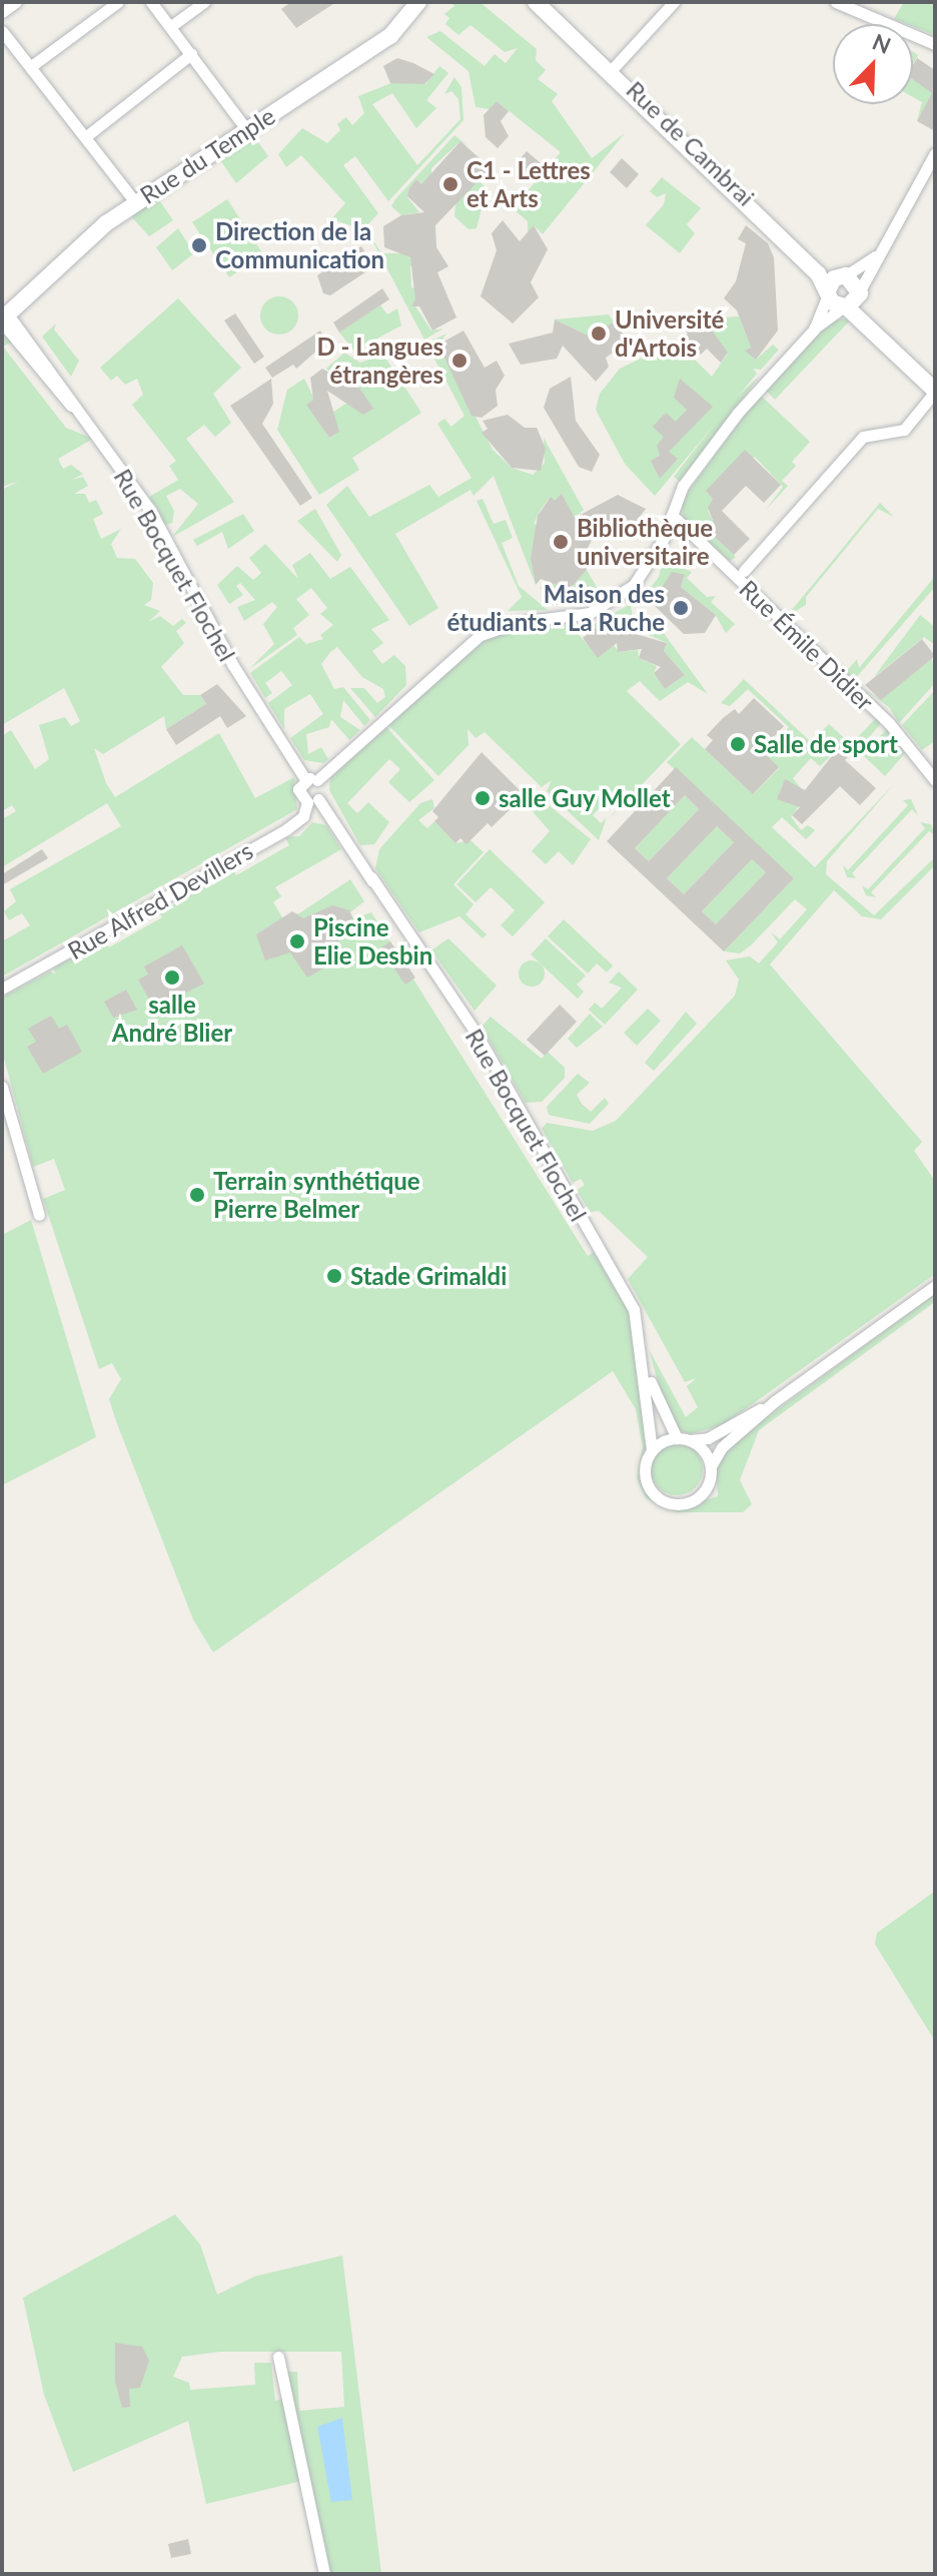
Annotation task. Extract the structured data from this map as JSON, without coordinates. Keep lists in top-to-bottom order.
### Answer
{
  "streets": {
    "main road": ["Rue de Cambrai", "Rue du Temple"],
    "street": ["Rue Bocquet Flochel", "Rue Émile Didier", "Rue Alfred Devillers"]
  },
  "crossings": [
    ["Rue du Temple", "Rue Bocquet Flochel"]
  ],
  "places": [
    "C1 - Lettres et Arts",
    "Direction de la Communication",
    "Université d'Artois",
    "D - Langues étrangères",
    "Bibliothèque universitaire",
    "Maison des étudiants - La Ruche",
    "Salle de sport",
    "salle Guy Mollet",
    "Piscine Elie Desbin",
    "salle André Blier",
    "Terrain synthétique Pierre Belmer",
    "Stade Grimaldi"
  ],
  "north": "top right"
}
